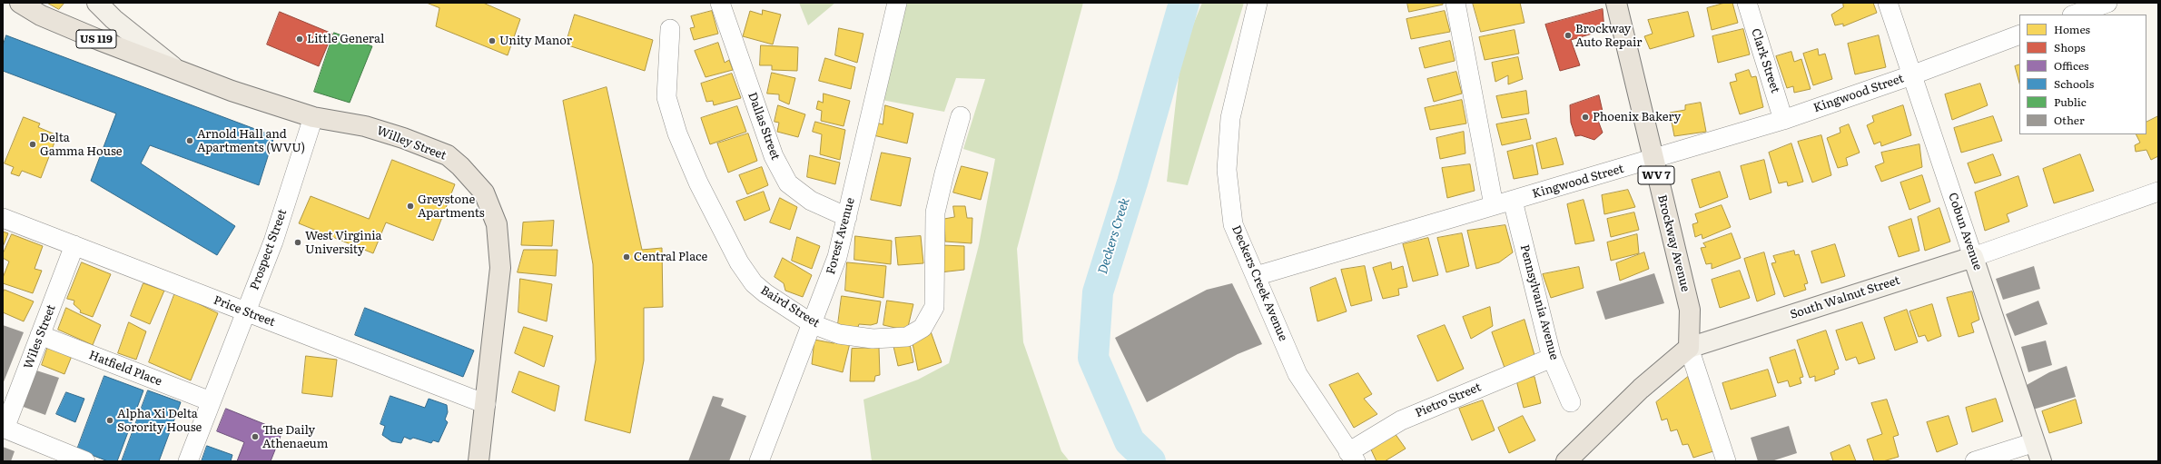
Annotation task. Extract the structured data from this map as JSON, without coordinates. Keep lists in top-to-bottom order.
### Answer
{
  "streets": {
    "main road": [
      "US 119",
      "Willey Street",
      "WV 7",
      "Brockway Avenue",
      "South Walnut Street"
    ],
    "street": [
      "Clark Street",
      "Kingwood Street",
      "Dallas Street",
      "Cobun Avenue",
      "Forest Avenue",
      "Prospect Street",
      "Deckers Creek Avenue",
      "Pennsylvania Avenue",
      "Baird Street",
      "Price Street",
      "Wiles Street",
      "Hatfield Place",
      "Pietro Street"
    ]
  },
  "crossings": [
    ["US 119", "Willey Street"],
    ["Clark Street", "Kingwood Street"],
    ["Kingwood Street", "Cobun Avenue"],
    ["Kingwood Street", "Brockway Avenue"],
    ["Kingwood Street", "Deckers Creek Avenue"],
    ["Kingwood Street", "Pennsylvania Avenue"],
    ["Dallas Street", "Forest Avenue"],
    ["Willey Street", "Prospect Street"],
    ["Willey Street", "Price Street"],
    ["Cobun Avenue", "South Walnut Street"],
    ["Forest Avenue", "Baird Street"],
    ["Brockway Avenue", "South Walnut Street"],
    ["Prospect Street", "Price Street"],
    ["Prospect Street", "Hatfield Place"],
    ["Deckers Creek Avenue", "Pietro Street"],
    ["Pennsylvania Avenue", "Pietro Street"],
    ["Price Street", "Wiles Street"],
    ["Wiles Street", "Hatfield Place"]
  ],
  "water": ["Deckers Creek"],
  "places": [
    "Brockway Auto Repair",
    "Little General",
    "Unity Manor",
    "Phoenix Bakery",
    "Arnold Hall and Apartments (WVU)",
    "Delta Gamma House",
    "Greystone Apartments",
    "West Virginia University",
    "Central Place",
    "Alpha Xi Delta Sorority House",
    "The Daily Athenaeum"
  ],
  "legend": [
    "Homes",
    "Shops",
    "Offices",
    "Schools",
    "Public",
    "Other"
  ]
}
